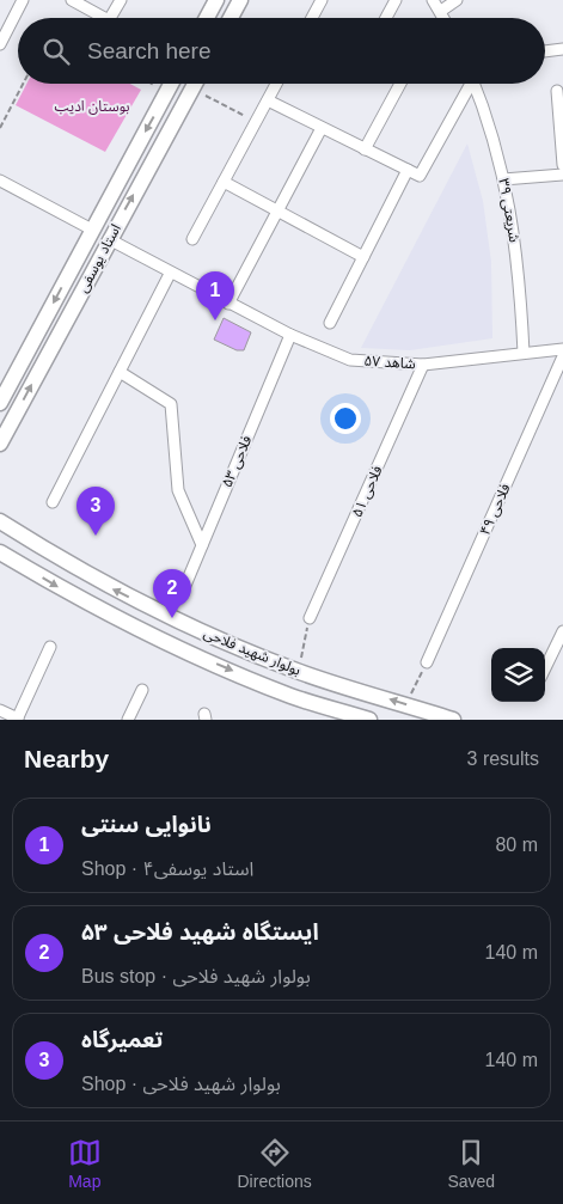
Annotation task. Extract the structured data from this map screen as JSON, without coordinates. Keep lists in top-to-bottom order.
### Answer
{
  "streets": {
    "main road": ["استاد یوسفی", "بولوار شهید فلاحی"],
    "street": [
      "شریعتی ۳۹",
      "شاهد ۵۷",
      "فلاحی ۵۳",
      "فلاحی ۵۱",
      "فلاحی ۴۹"
    ]
  },
  "crossings": [
    ["شریعتی ۳۹", "شاهد ۵۷"],
    ["استاد یوسفی", "شاهد ۵۷"],
    ["شاهد ۵۷", "فلاحی ۵۳"],
    ["شاهد ۵۷", "فلاحی ۵۱"]
  ],
  "parks": ["بوستان ادیب"],
  "page": {
    "search": "Search here",
    "pins": ["1", "3", "2"],
    "heading": ["Nearby", "3 results"],
    "list": [
      {
        "mark": "1",
        "name": "نانوایی سنتی",
        "note": "Shop · استاد یوسفی۴",
        "value": "80 m"
      },
      {
        "mark": "2",
        "name": "ایستگاه شهید فلاحی ۵۳",
        "note": "Bus stop · بولوار شهید فلاحی",
        "value": "140 m"
      },
      {
        "mark": "3",
        "name": "تعمیرگاه",
        "note": "Shop · بولوار شهید فلاحی",
        "value": "140 m"
      }
    ],
    "nav": ["Map", "Directions", "Saved"]
  }
}
